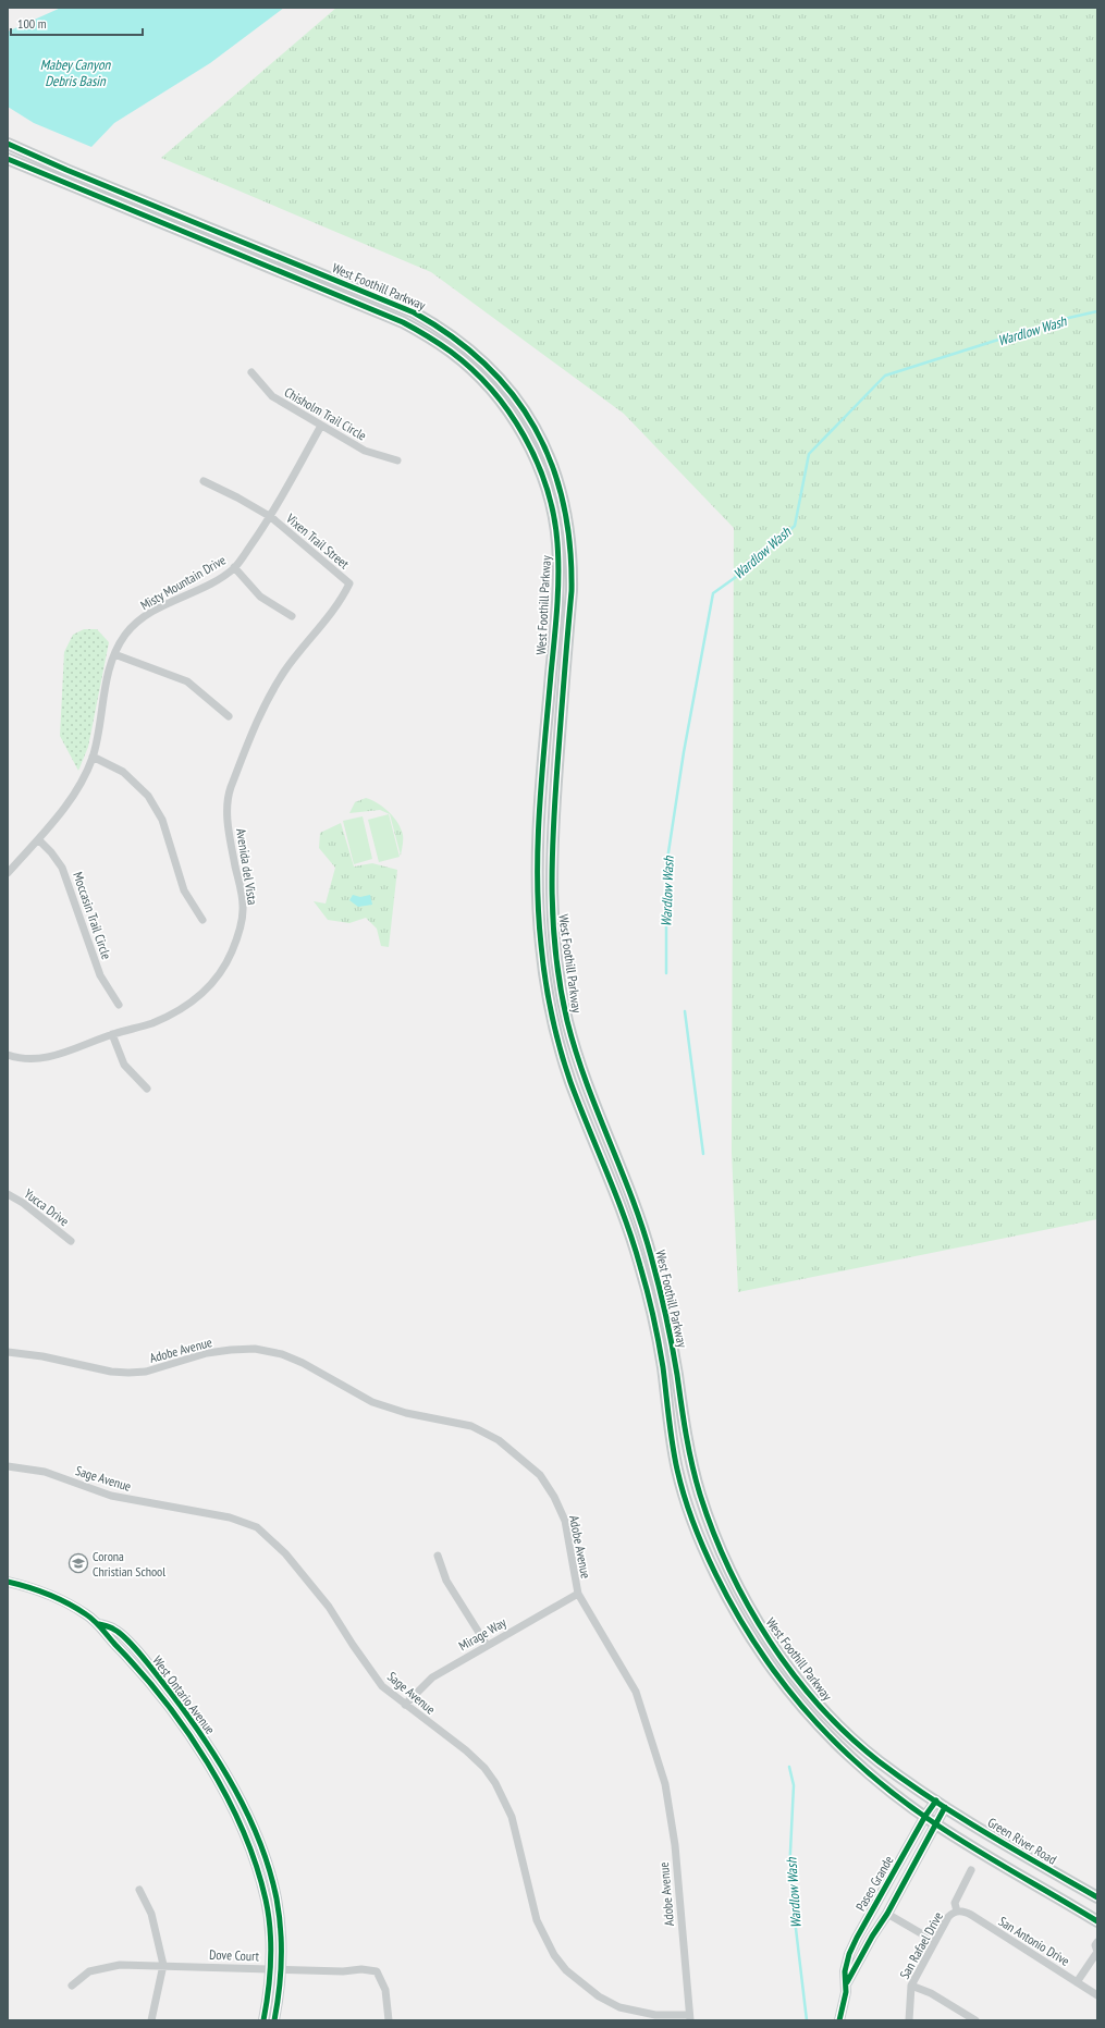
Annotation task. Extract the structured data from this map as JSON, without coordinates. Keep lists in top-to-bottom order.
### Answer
{
  "streets": {
    "main road": [
      "West Foothill Parkway",
      "West Ontario Avenue",
      "Green River Road",
      "Paseo Grande"
    ],
    "street": [
      "Chisholm Trail Circle",
      "Vixen Trail Street",
      "Misty Mountain Drive",
      "Avenida del Vista",
      "Moccasin Trail Circle",
      "Yucca Drive",
      "Adobe Avenue",
      "Sage Avenue",
      "Mirage Way",
      "San Antonio Drive",
      "San Rafael Drive",
      "Dove Court"
    ]
  },
  "crossings": [
    ["West Foothill Parkway", "Green River Road"],
    ["West Foothill Parkway", "Paseo Grande"],
    ["Chisholm Trail Circle", "Misty Mountain Drive"],
    ["Vixen Trail Street", "Misty Mountain Drive"],
    ["Vixen Trail Street", "Avenida del Vista"],
    ["Misty Mountain Drive", "Moccasin Trail Circle"],
    ["Adobe Avenue", "Sage Avenue"],
    ["Adobe Avenue", "Mirage Way"],
    ["Sage Avenue", "Mirage Way"],
    ["West Ontario Avenue", "Dove Court"],
    ["Green River Road", "Paseo Grande"],
    ["San Antonio Drive", "San Rafael Drive"]
  ],
  "water": ["Mabey Canyon Debris Basin", "Wardlow Wash"],
  "places": {
    "school or university": ["Corona Christian School"]
  },
  "scale_bar": "100 m"
}
